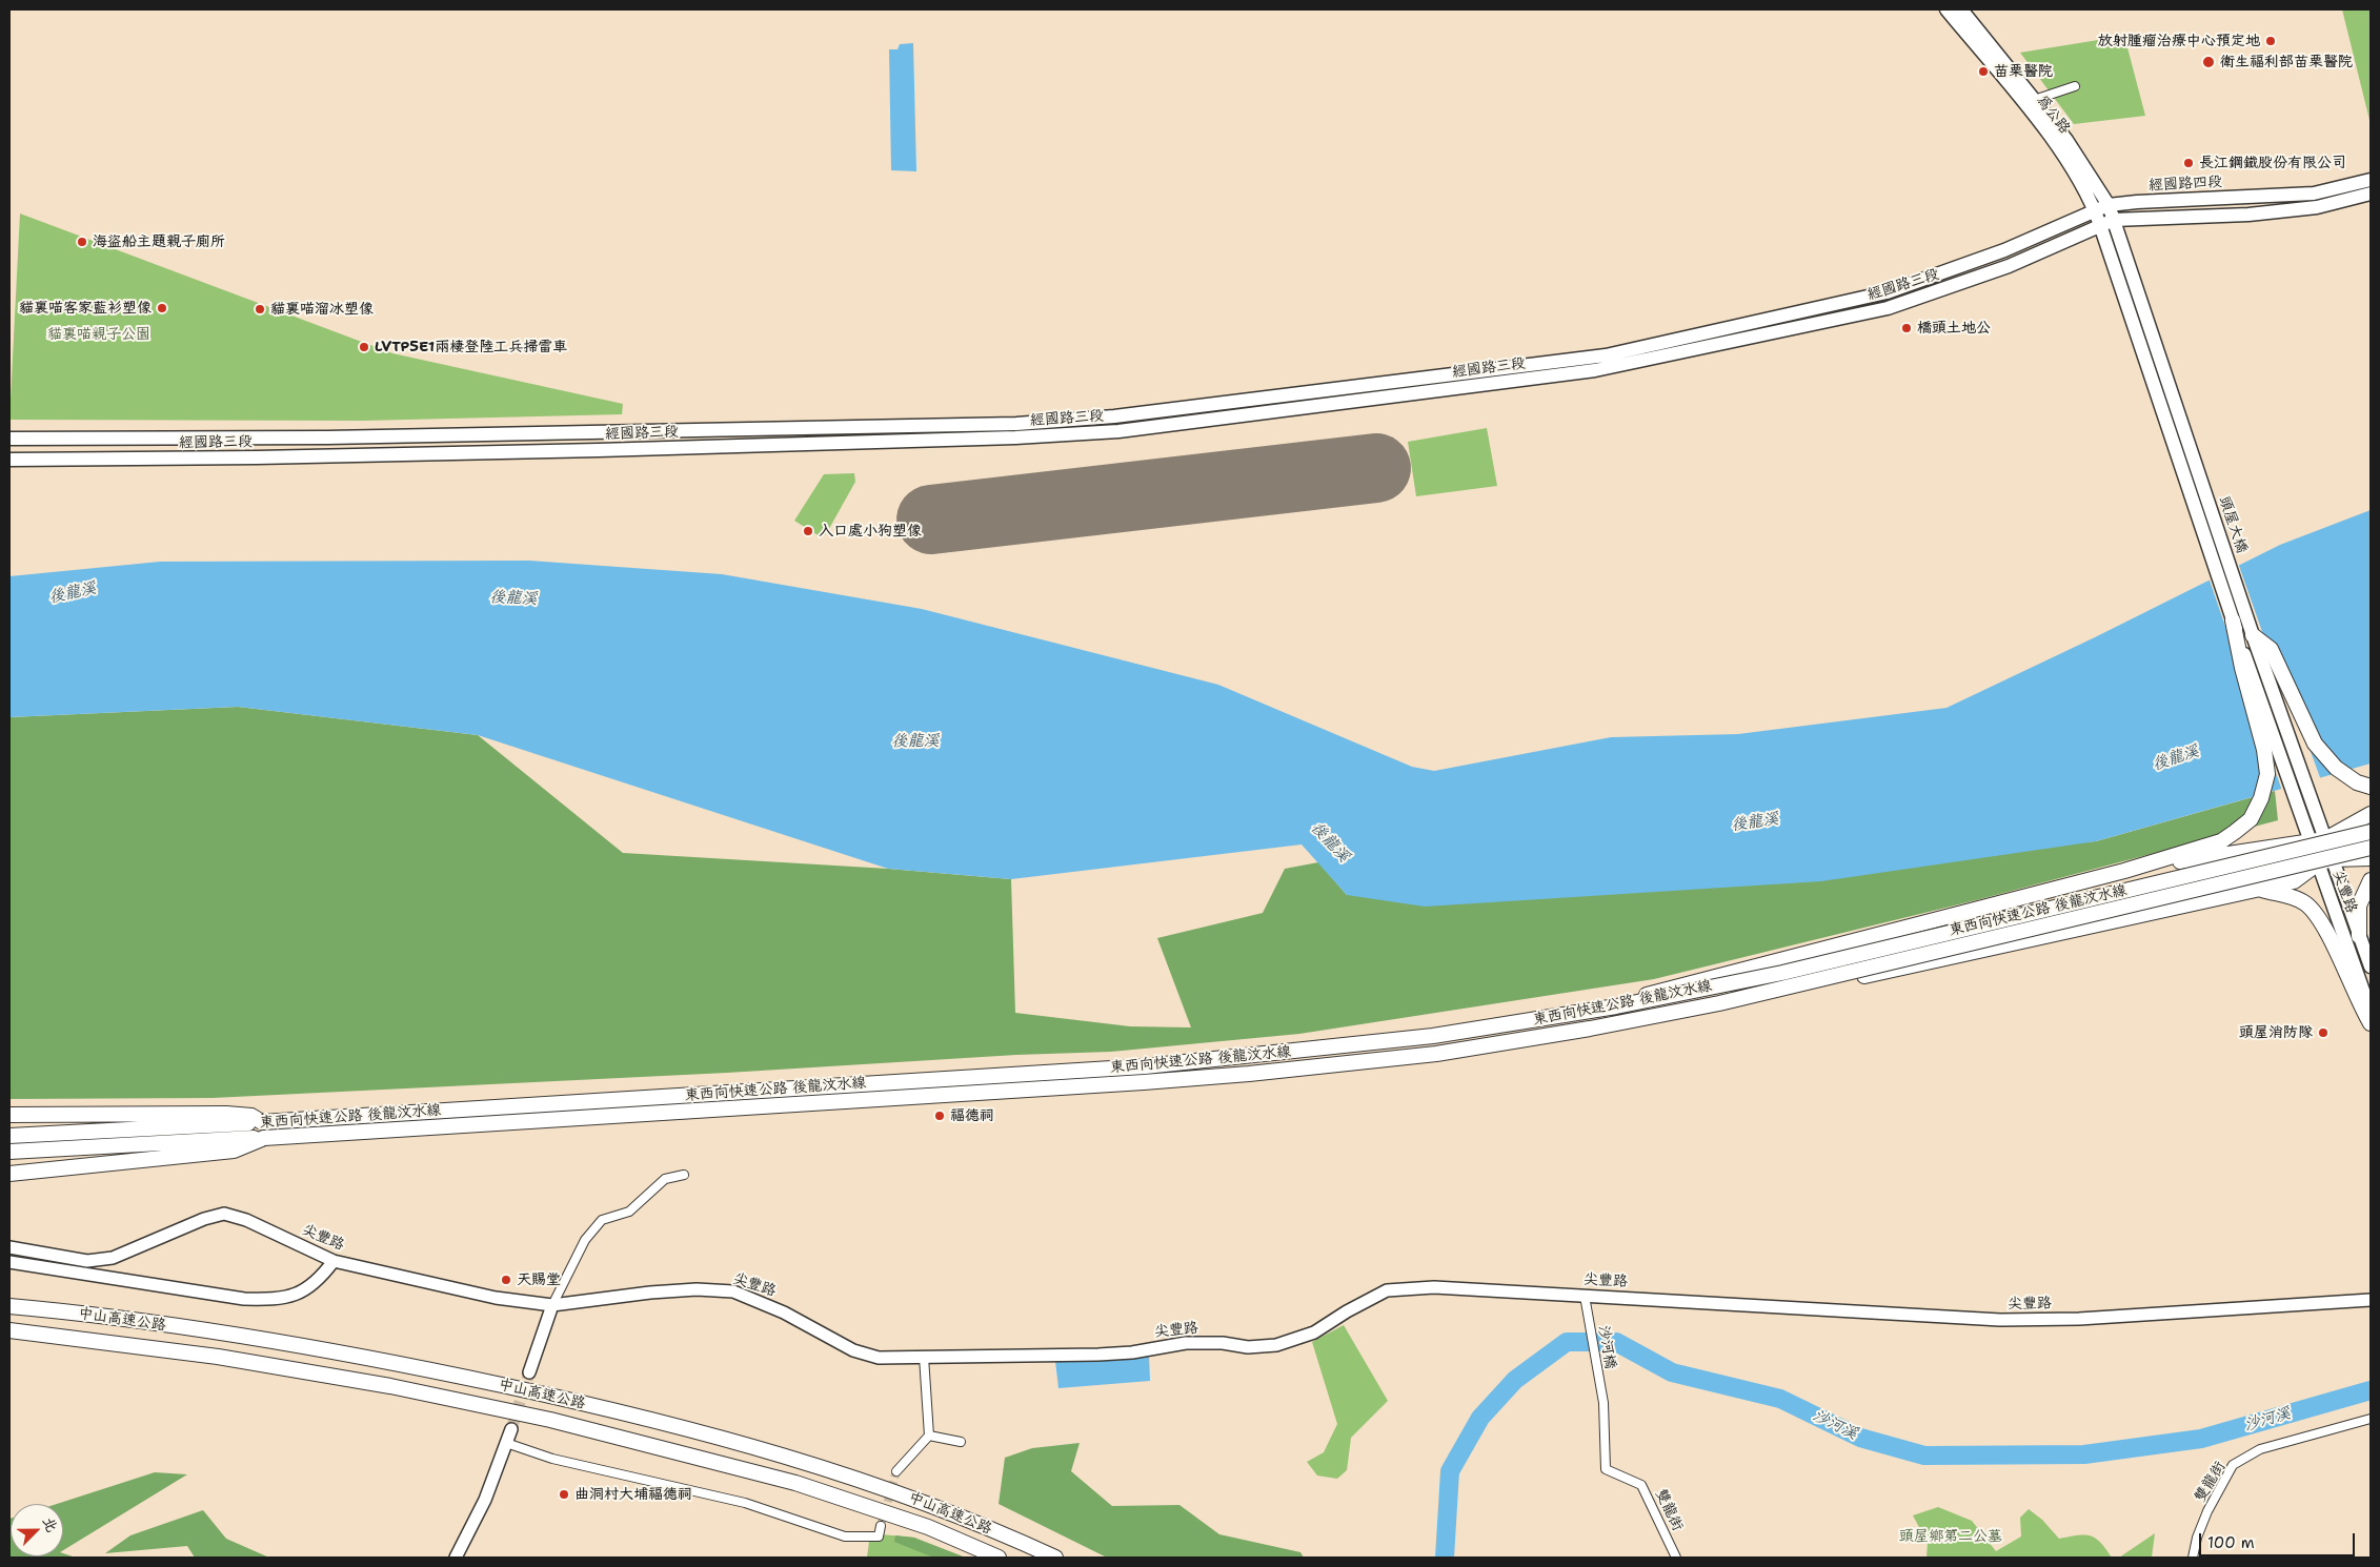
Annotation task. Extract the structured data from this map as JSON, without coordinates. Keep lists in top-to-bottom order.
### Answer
{
  "streets": {
    "highway": ["東西向快速公路 後龍汶水線", "中山高速公路"],
    "main road": [
      "為公路",
      "經國路四段",
      "經國路三段",
      "頭屋大橋",
      "尖豐路"
    ],
    "street": ["沙河橋", "雙龍街"]
  },
  "crossings": [
    ["為公路", "經國路四段"],
    ["為公路", "經國路三段"],
    ["為公路", "頭屋大橋"],
    ["經國路四段", "經國路三段"],
    ["經國路三段", "頭屋大橋"],
    ["頭屋大橋", "尖豐路"],
    ["尖豐路", "沙河橋"],
    ["沙河橋", "雙龍街"]
  ],
  "water": ["後龍溪", "沙河溪"],
  "parks": ["貓裏喵親子公園", "頭屋鄉第二公墓"],
  "places": [
    "放射腫瘤治療中心預定地",
    "衛生福利部苗栗醫院",
    "苗栗醫院",
    "長江鋼鐵股份有限公司",
    "海盜船主題親子廁所",
    "貓裏喵客家藍衫塑像",
    "貓裏喵溜冰塑像",
    "橋頭土地公",
    "LVTP5E1兩棲登陸工兵掃雷車",
    "入口處小狗塑像",
    "頭屋消防隊",
    "福德祠",
    "天賜堂",
    "曲洞村大埔福德祠"
  ],
  "scale_bar": "100 m",
  "north": "top right"
}
